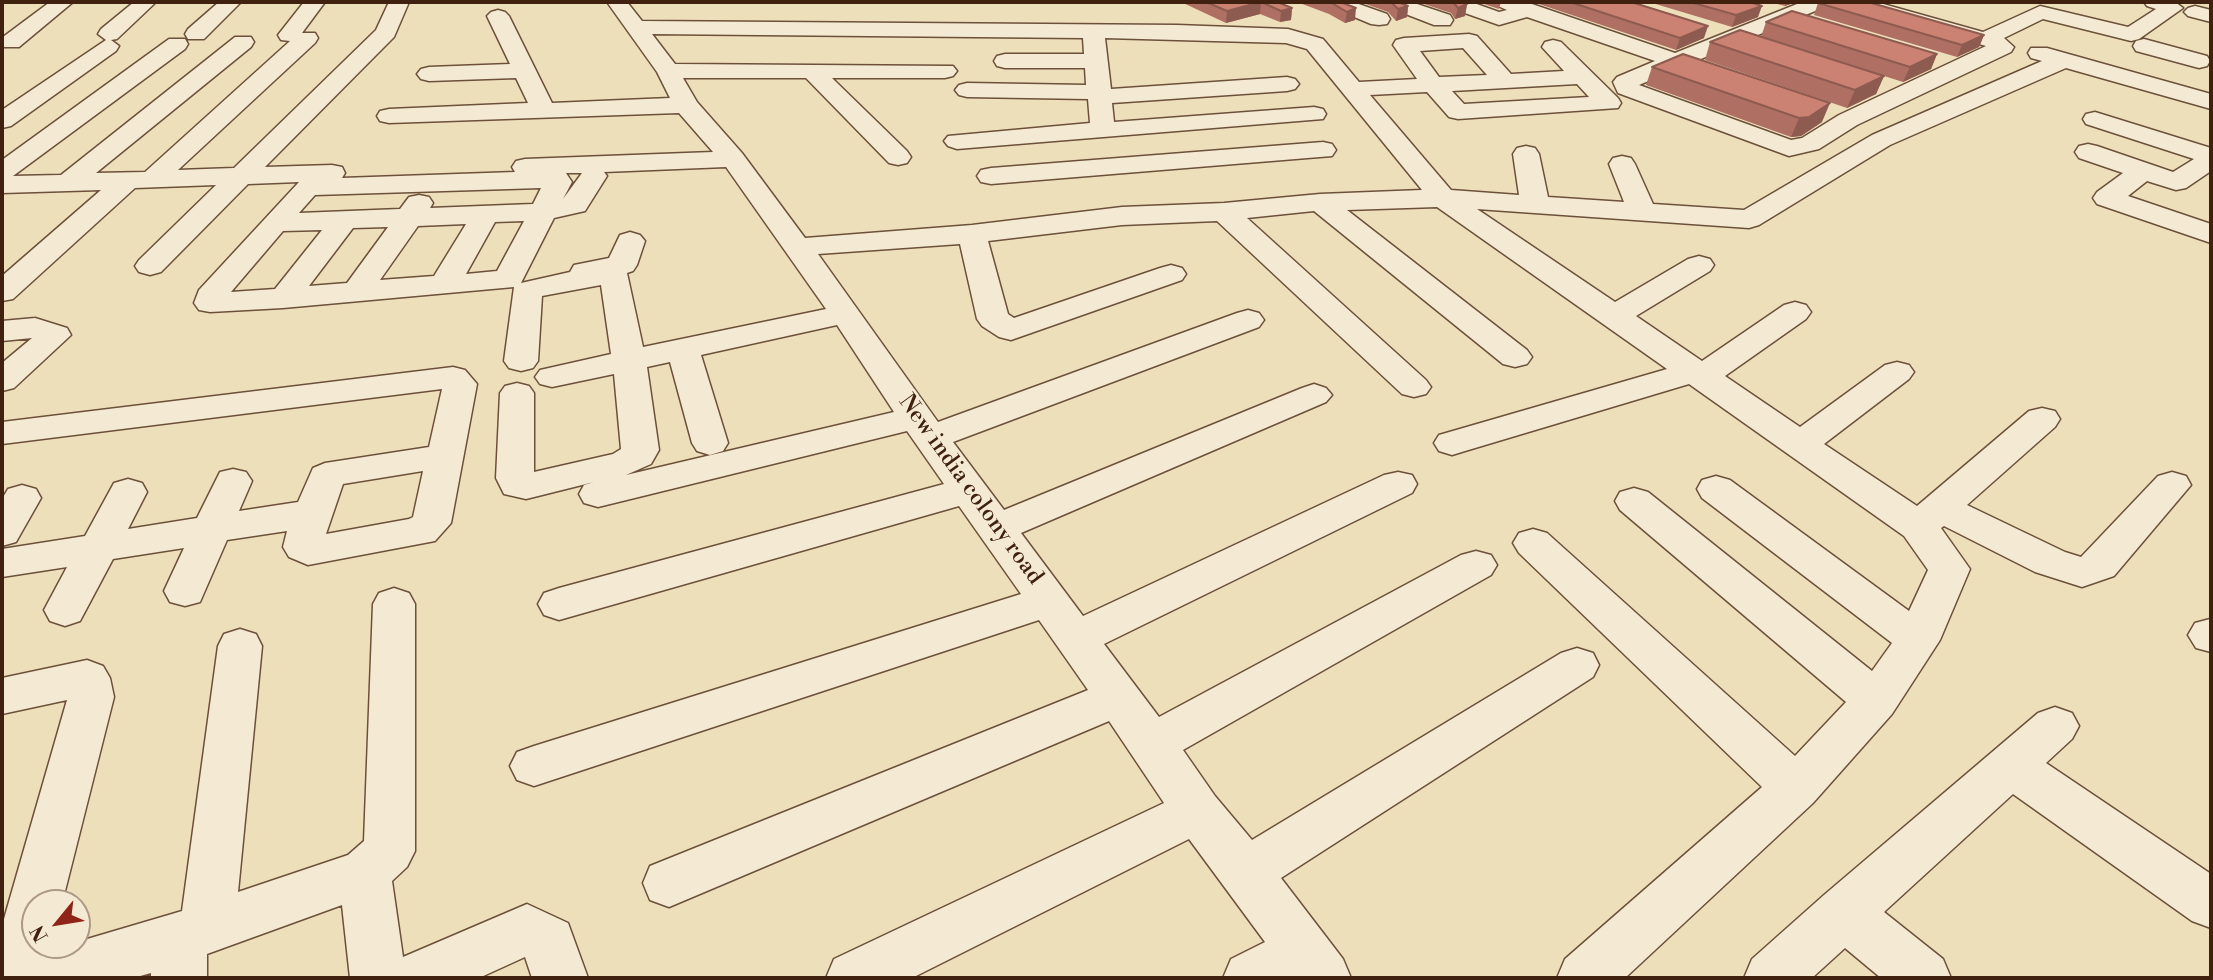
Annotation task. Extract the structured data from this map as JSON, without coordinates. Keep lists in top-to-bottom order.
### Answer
{
  "streets": {
    "street": ["New india colony road"]
  },
  "north": "bottom left"
}
